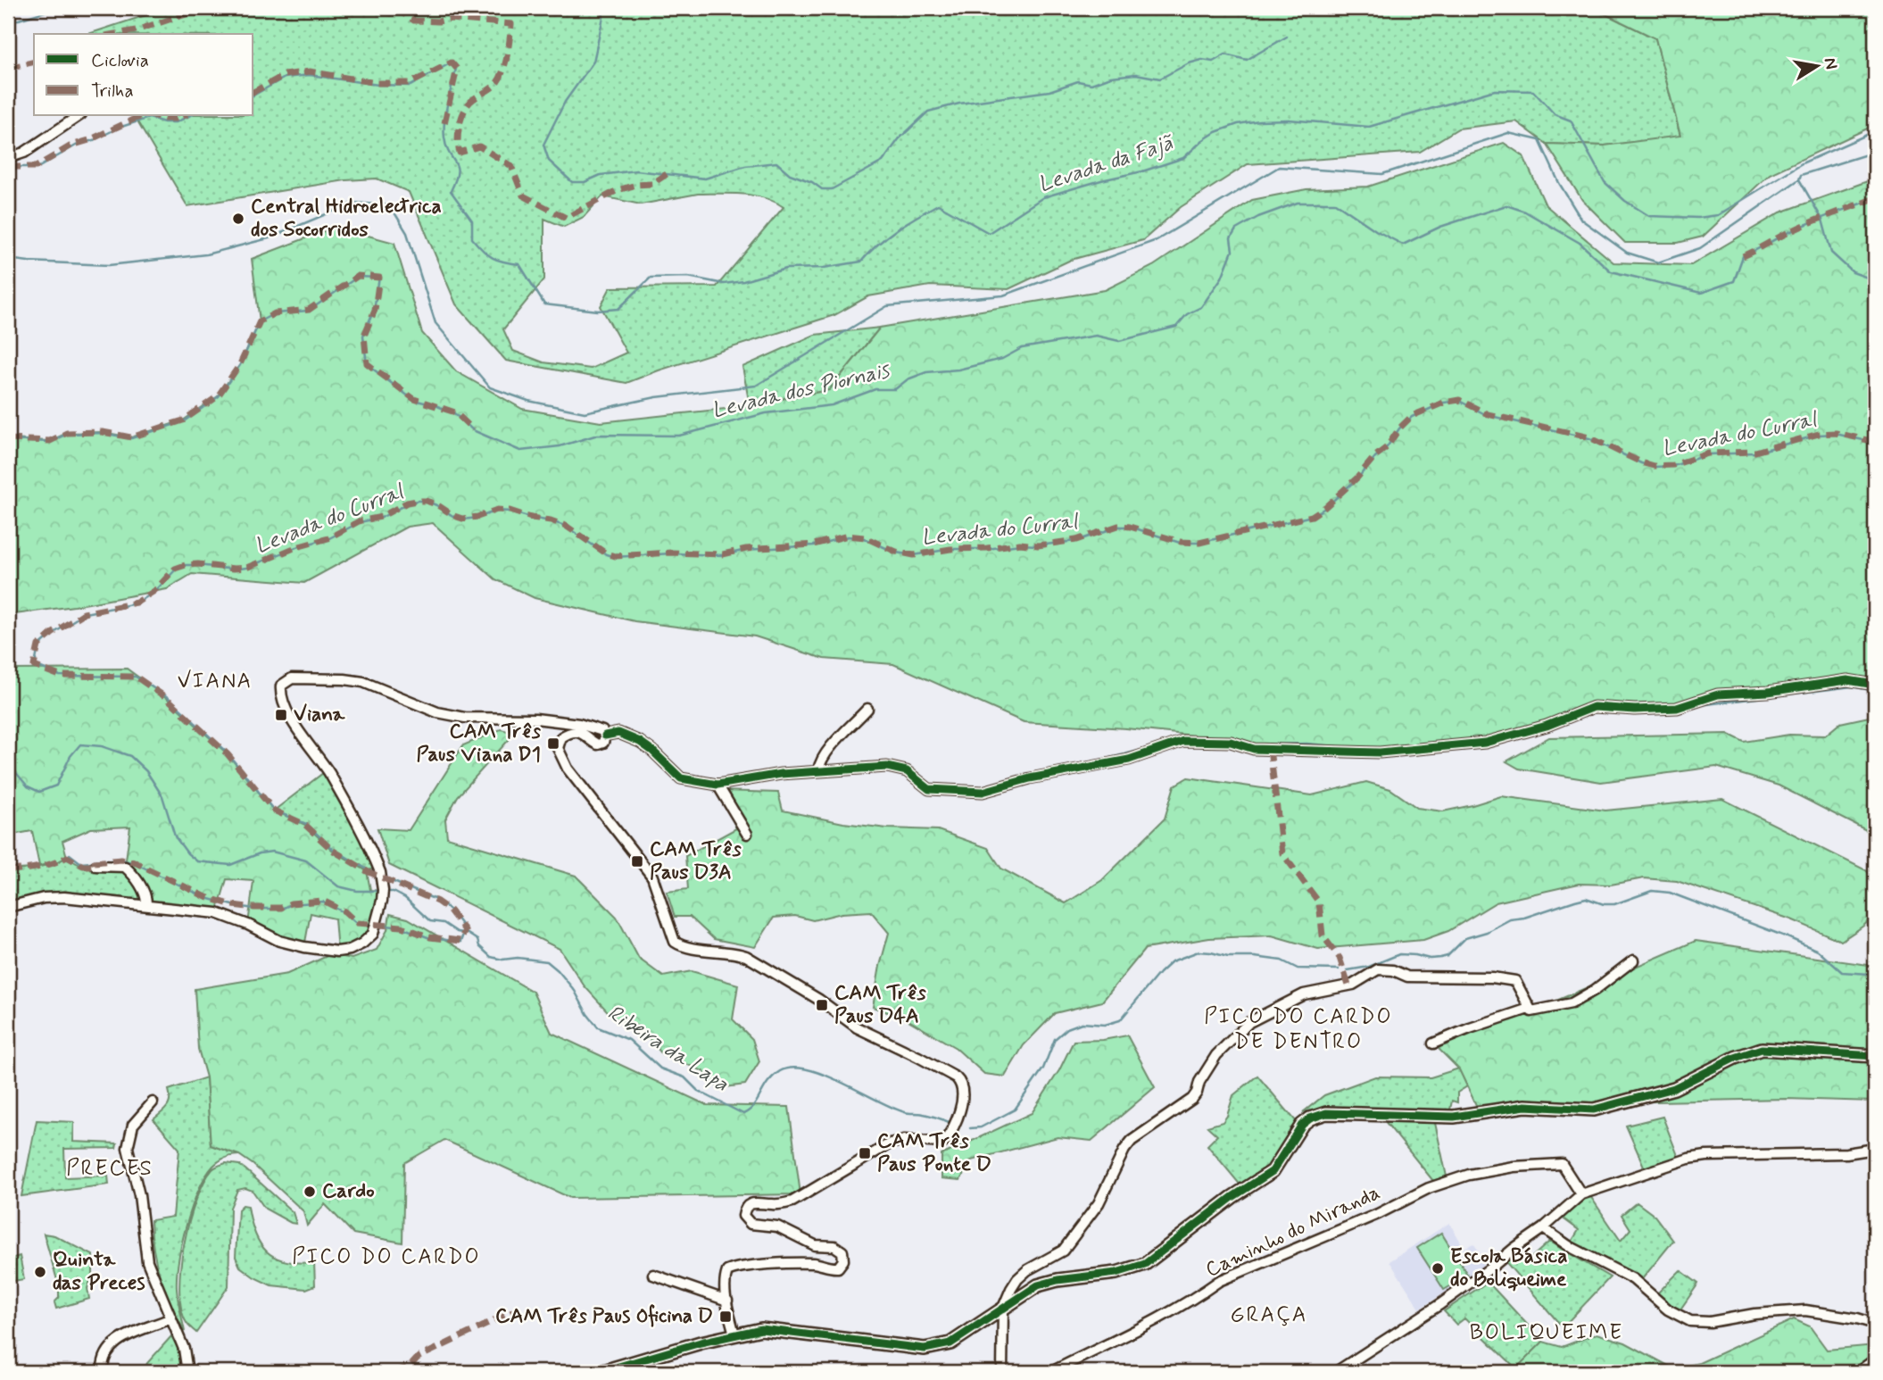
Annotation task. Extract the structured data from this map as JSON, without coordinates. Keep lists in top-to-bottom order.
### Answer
{
  "streets": {
    "street": ["Caminho do Miranda"]
  },
  "districts": [
    "VIANA",
    "PICO DO CARDO DE DENTRO",
    "PRECES",
    "PICO DO CARDO",
    "GRAÇA",
    "BOLIQUEIME"
  ],
  "water": [
    "Levada da Fajã",
    "Levada dos Piornais",
    "Levada do Curral",
    "Ribeira da Lapa"
  ],
  "places": {
    "other": [
      "Central Hidroelectrica dos Socorridos",
      "Cardo",
      "Escola Básica do Boliqueime",
      "Quinta das Preces"
    ],
    "transit": [
      "Viana",
      "CAM Três Paus Viana D1",
      "CAM Três Paus D3A",
      "CAM Três Paus D4A",
      "CAM Três Paus Ponte D",
      "CAM Três Paus Oficina D"
    ]
  },
  "legend": ["Ciclovia", "Trilha"],
  "north": "right"
}
